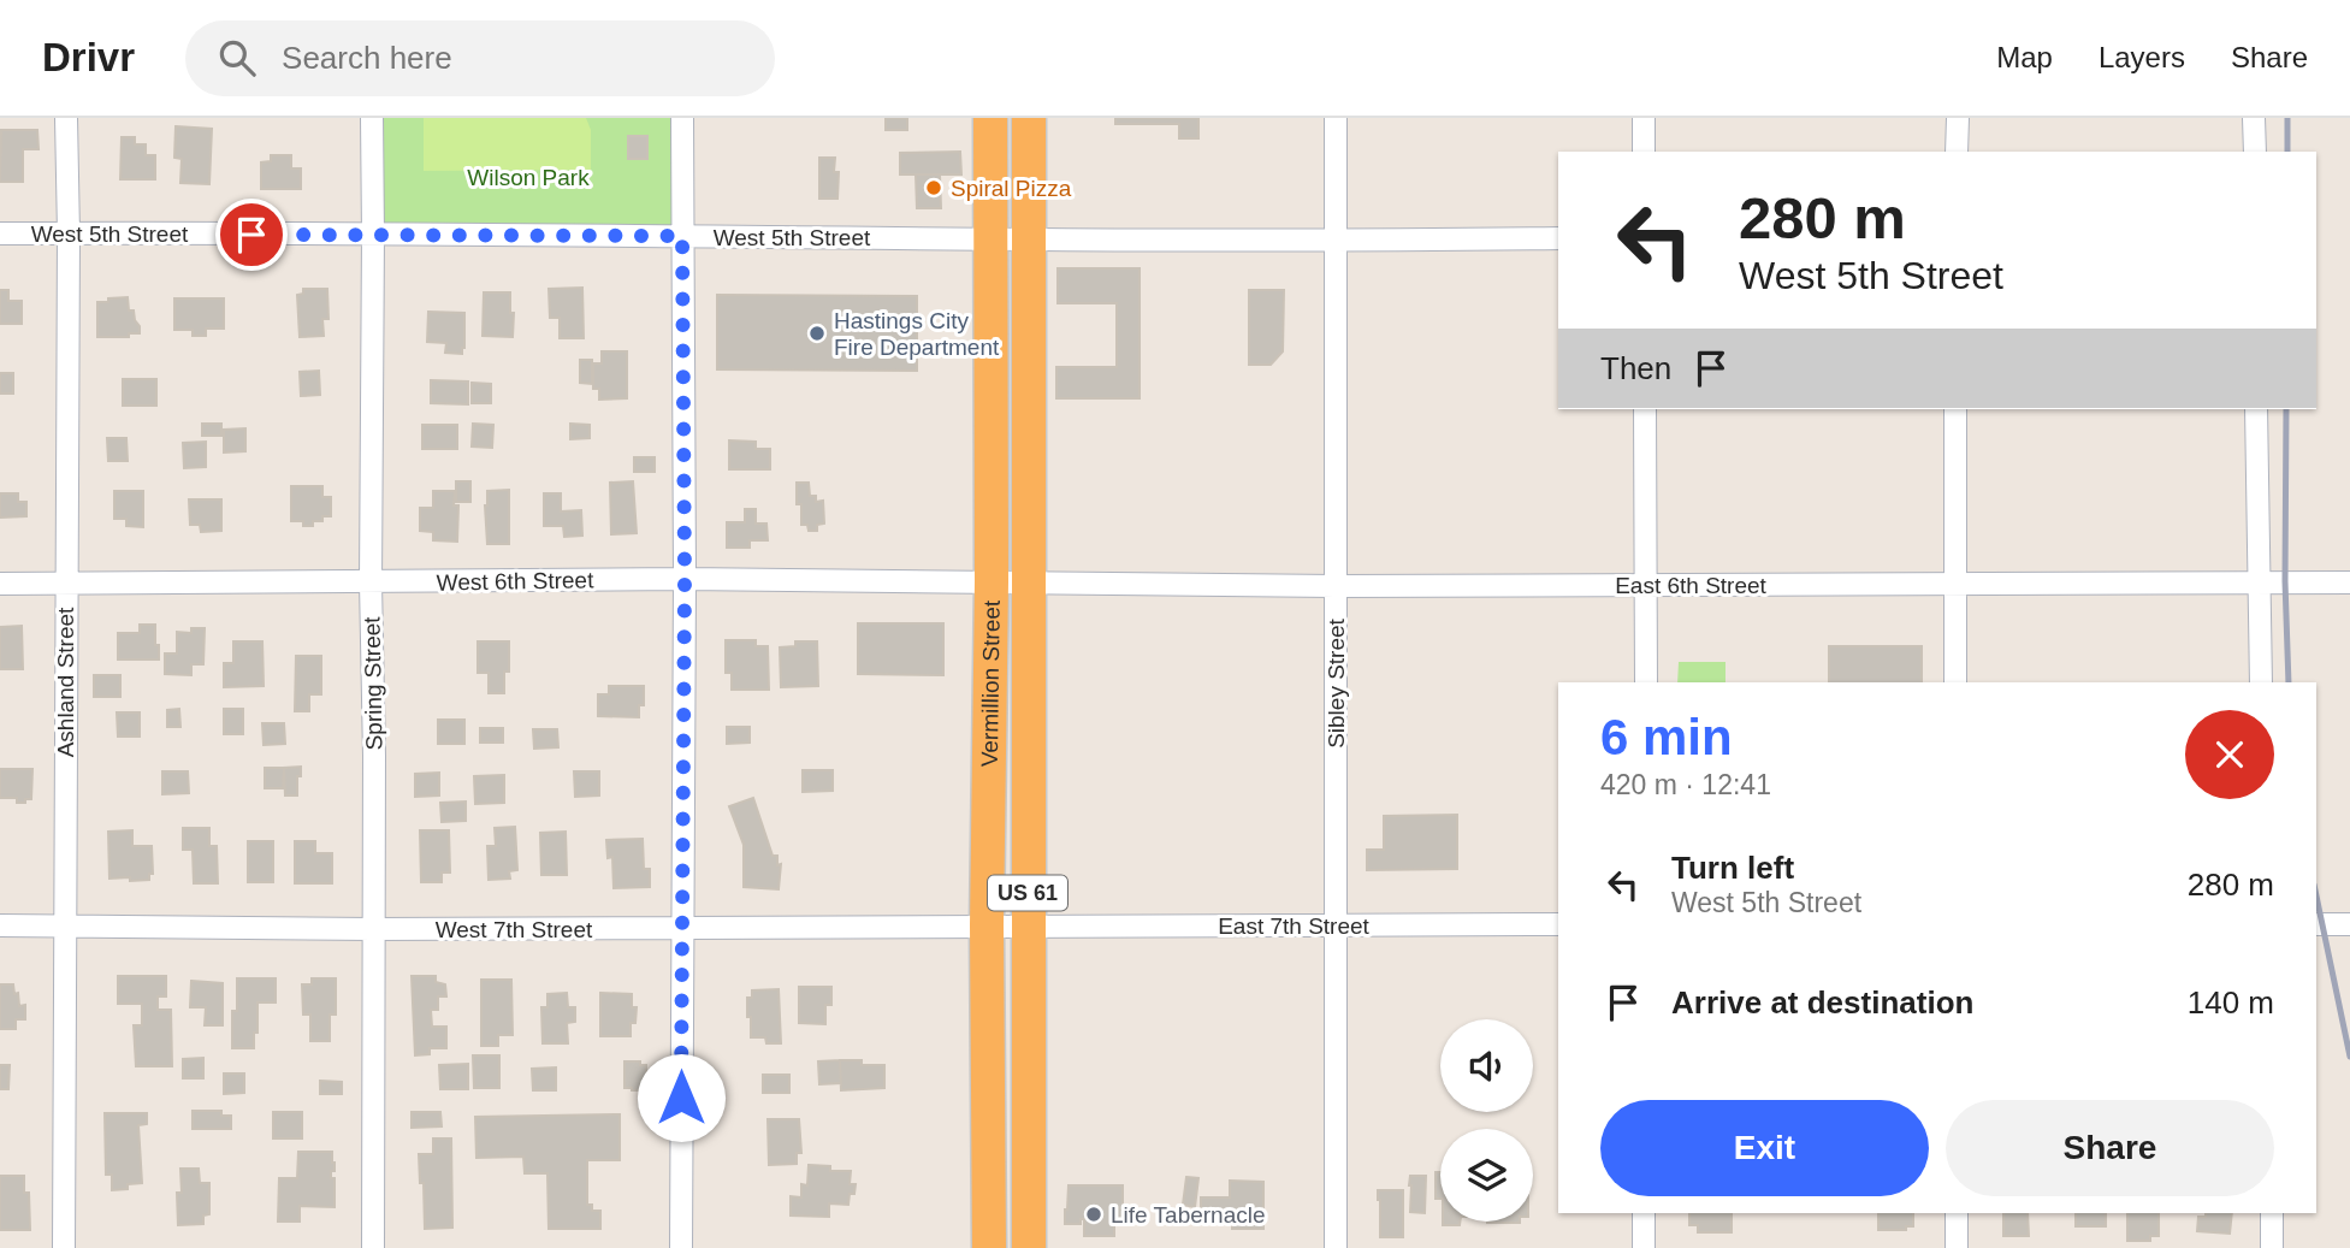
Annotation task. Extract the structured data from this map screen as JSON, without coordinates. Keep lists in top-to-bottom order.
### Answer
{
  "streets": {
    "highway": ["Vermillion Street", "US 61"],
    "street": [
      "West 5th Street",
      "West 6th Street",
      "East 6th Street",
      "Ashland Street",
      "Spring Street",
      "Sibley Street",
      "East 7th Street",
      "West 7th Street"
    ]
  },
  "crossings": [
    ["West 5th Street", "Ashland Street"],
    ["West 5th Street", "Spring Street"],
    ["West 5th Street", "Vermillion Street"],
    ["West 5th Street", "Sibley Street"],
    ["West 6th Street", "East 6th Street"],
    ["West 6th Street", "Ashland Street"],
    ["West 6th Street", "Spring Street"],
    ["West 6th Street", "Vermillion Street"],
    ["East 6th Street", "Vermillion Street"],
    ["East 6th Street", "Sibley Street"],
    ["Ashland Street", "West 7th Street"],
    ["Spring Street", "West 7th Street"],
    ["Vermillion Street", "East 7th Street"],
    ["Vermillion Street", "West 7th Street"],
    ["Sibley Street", "East 7th Street"],
    ["East 7th Street", "West 7th Street"]
  ],
  "parks": ["Wilson Park"],
  "places": ["Spiral Pizza", "Hastings City Fire Department", "Life Tabernacle"],
  "page": {
    "header": "Drivr",
    "search": "Search here",
    "nav": ["Map", "Layers", "Share"],
    "turn": ["280 m", "West 5th Street"],
    "then": "Then",
    "heading": ["6 min", "420 m · 12:41"],
    "list": [
      {
        "name": "Turn left",
        "note": "West 5th Street",
        "value": "280 m"
      },
      {
        "name": "Arrive at destination",
        "value": "140 m"
      }
    ],
    "buttons": ["Exit", "Share"]
  }
}
